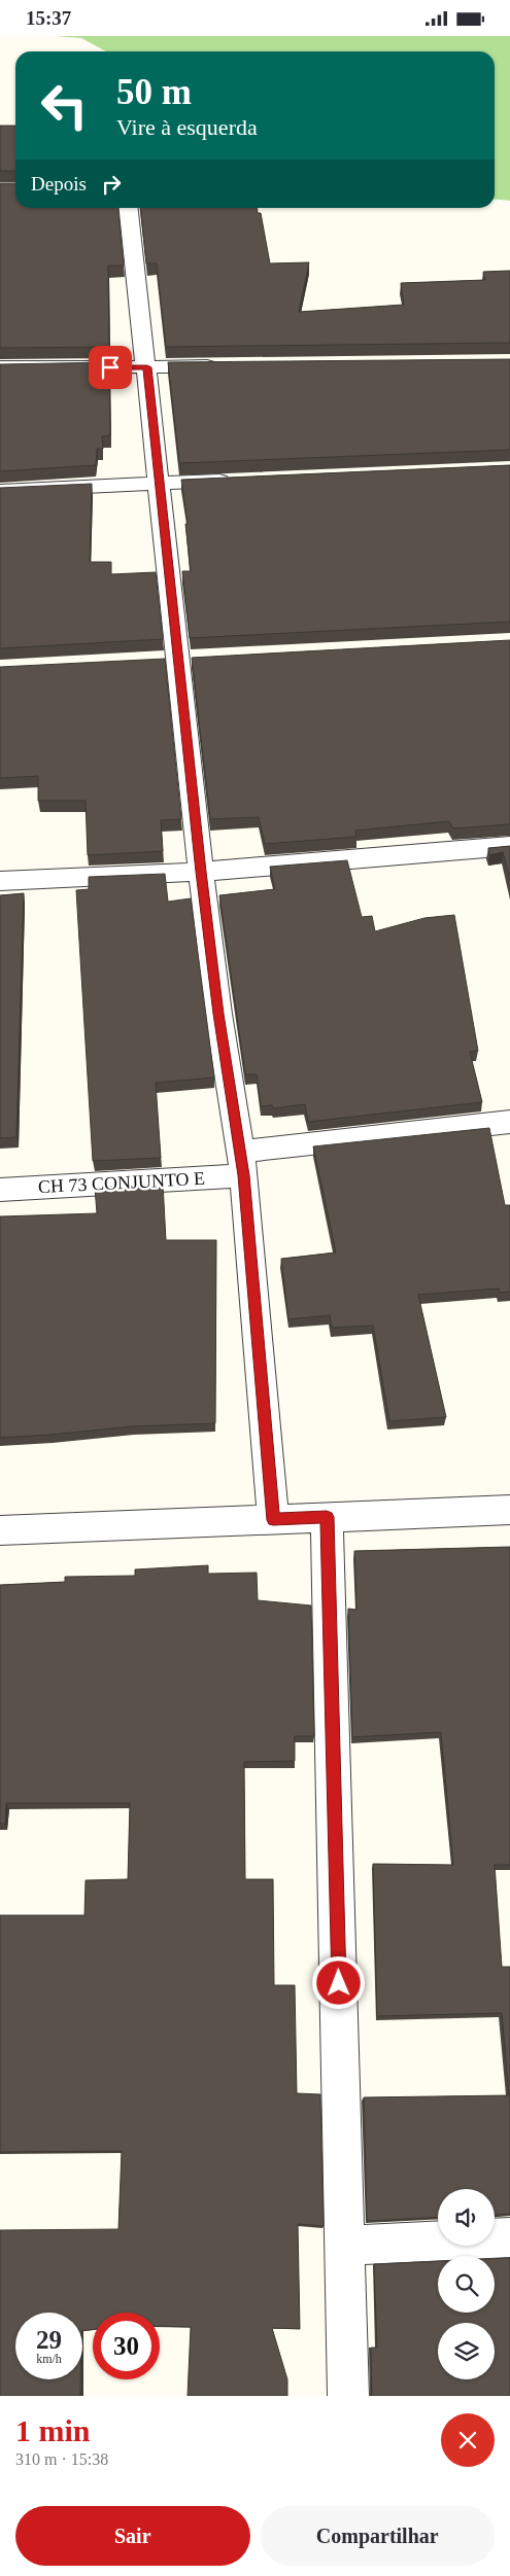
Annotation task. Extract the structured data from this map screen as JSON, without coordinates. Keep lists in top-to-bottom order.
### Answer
{
  "streets": {
    "street": ["CH 73 CONJUNTO E"]
  },
  "page": {
    "status": "15:37",
    "turn": ["50 m", "Vire à esquerda"],
    "then": "Depois",
    "speed": "29 km/h",
    "limit": "30",
    "heading": ["1 min", "310 m · 15:38"],
    "buttons": ["Sair", "Compartilhar"]
  }
}
